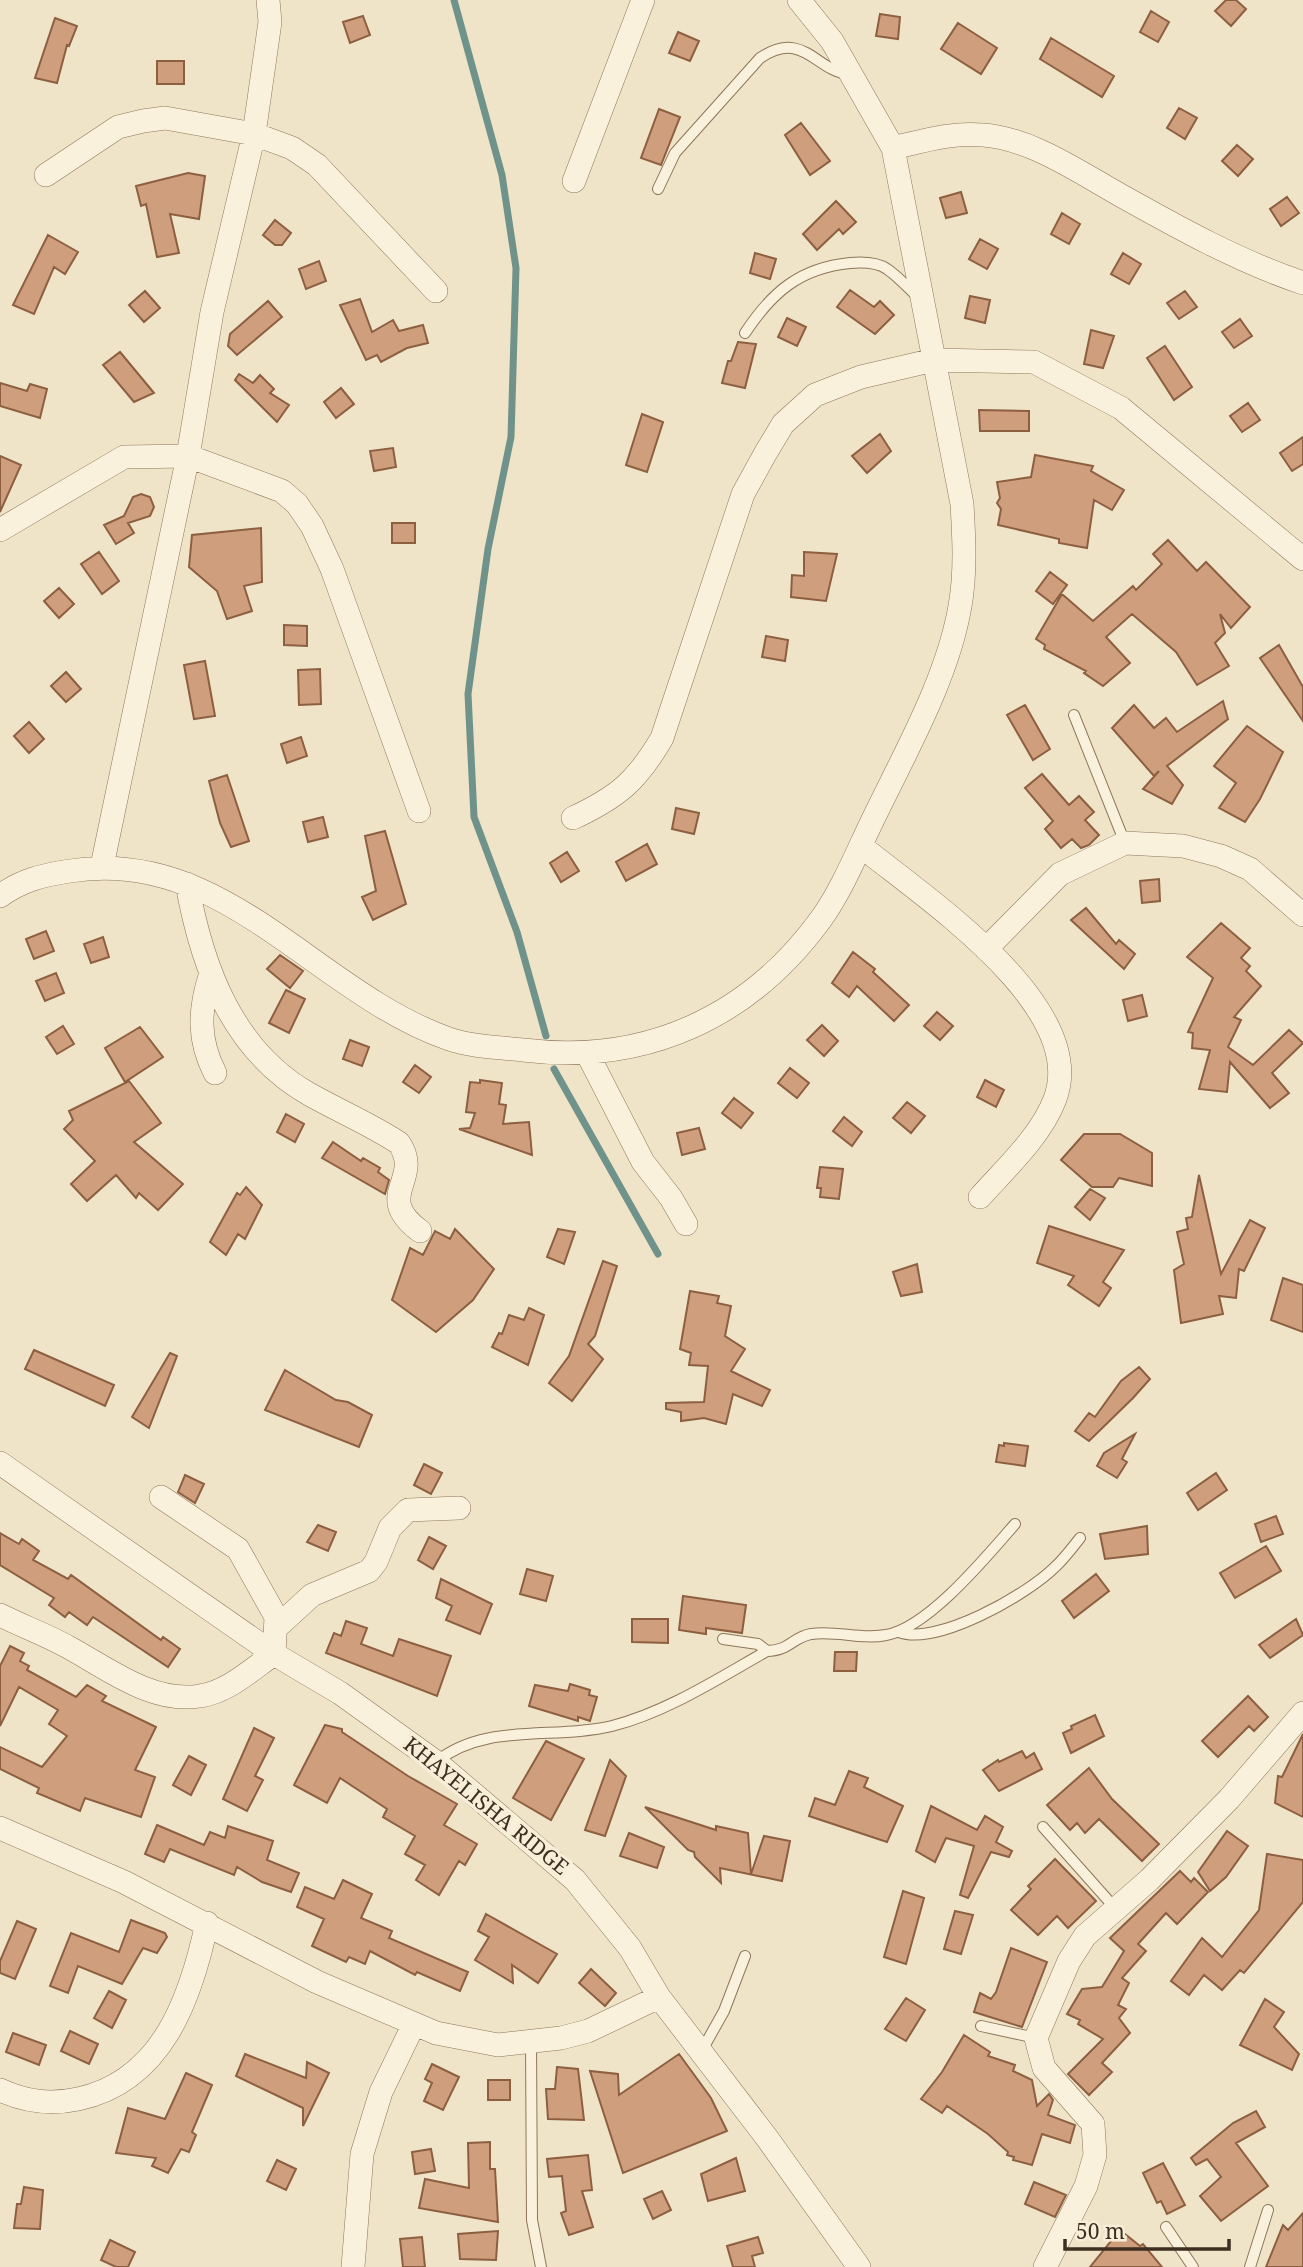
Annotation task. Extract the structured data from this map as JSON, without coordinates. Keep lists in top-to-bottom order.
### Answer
{
  "streets": {
    "street": ["KHAYELISHA RIDGE"]
  },
  "scale_bar": "50 m"
}
